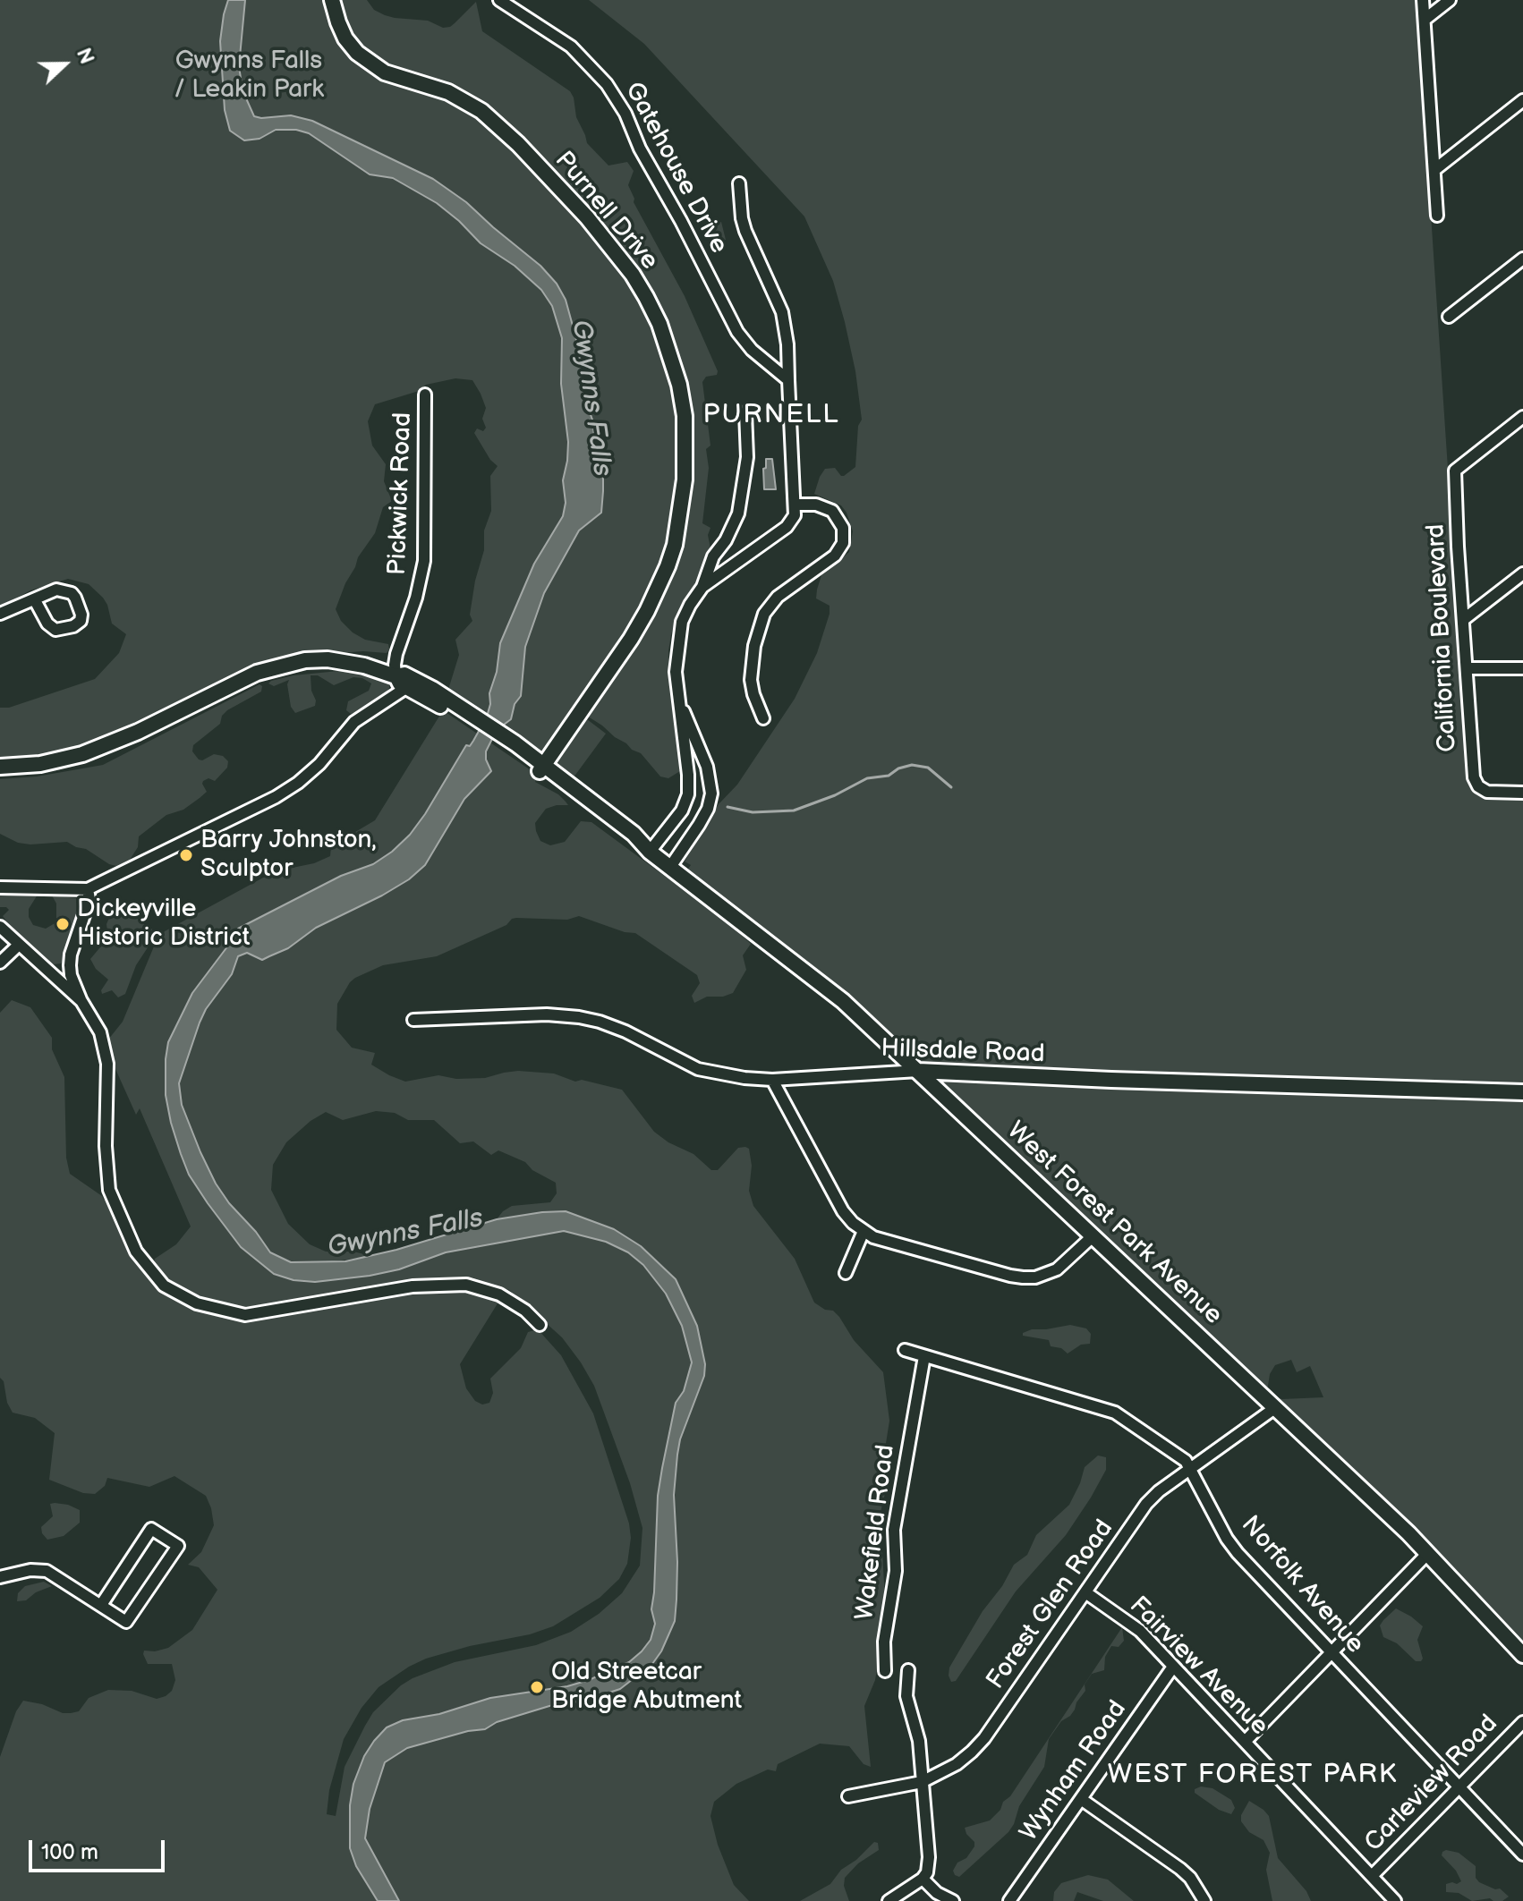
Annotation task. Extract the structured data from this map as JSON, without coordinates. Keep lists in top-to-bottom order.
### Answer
{
  "streets": {
    "main road": ["Purnell Drive", "Hillsdale Road", "West Forest Park Avenue"],
    "street": [
      "Gatehouse Drive",
      "Pickwick Road",
      "California Boulevard",
      "Wakefield Road",
      "Norfolk Avenue",
      "Forest Glen Road",
      "Fairview Avenue",
      "Wynham Road",
      "Carleview Road"
    ]
  },
  "crossings": [
    ["Purnell Drive", "West Forest Park Avenue"],
    ["Pickwick Road", "West Forest Park Avenue"],
    ["Hillsdale Road", "West Forest Park Avenue"],
    ["West Forest Park Avenue", "Forest Glen Road"],
    ["Wakefield Road", "Norfolk Avenue"],
    ["Norfolk Avenue", "Forest Glen Road"],
    ["Norfolk Avenue", "Carleview Road"],
    ["Forest Glen Road", "Fairview Avenue"],
    ["Fairview Avenue", "Wynham Road"],
    ["Fairview Avenue", "Carleview Road"]
  ],
  "districts": ["PURNELL", "WEST FOREST PARK"],
  "water": ["Gwynns Falls"],
  "parks": ["Gwynns Falls / Leakin Park"],
  "places": ["Barry Johnston, Sculptor", "Dickeyville Historic District", "Old Streetcar Bridge Abutment"],
  "scale_bar": "100 m",
  "north": "right"
}
